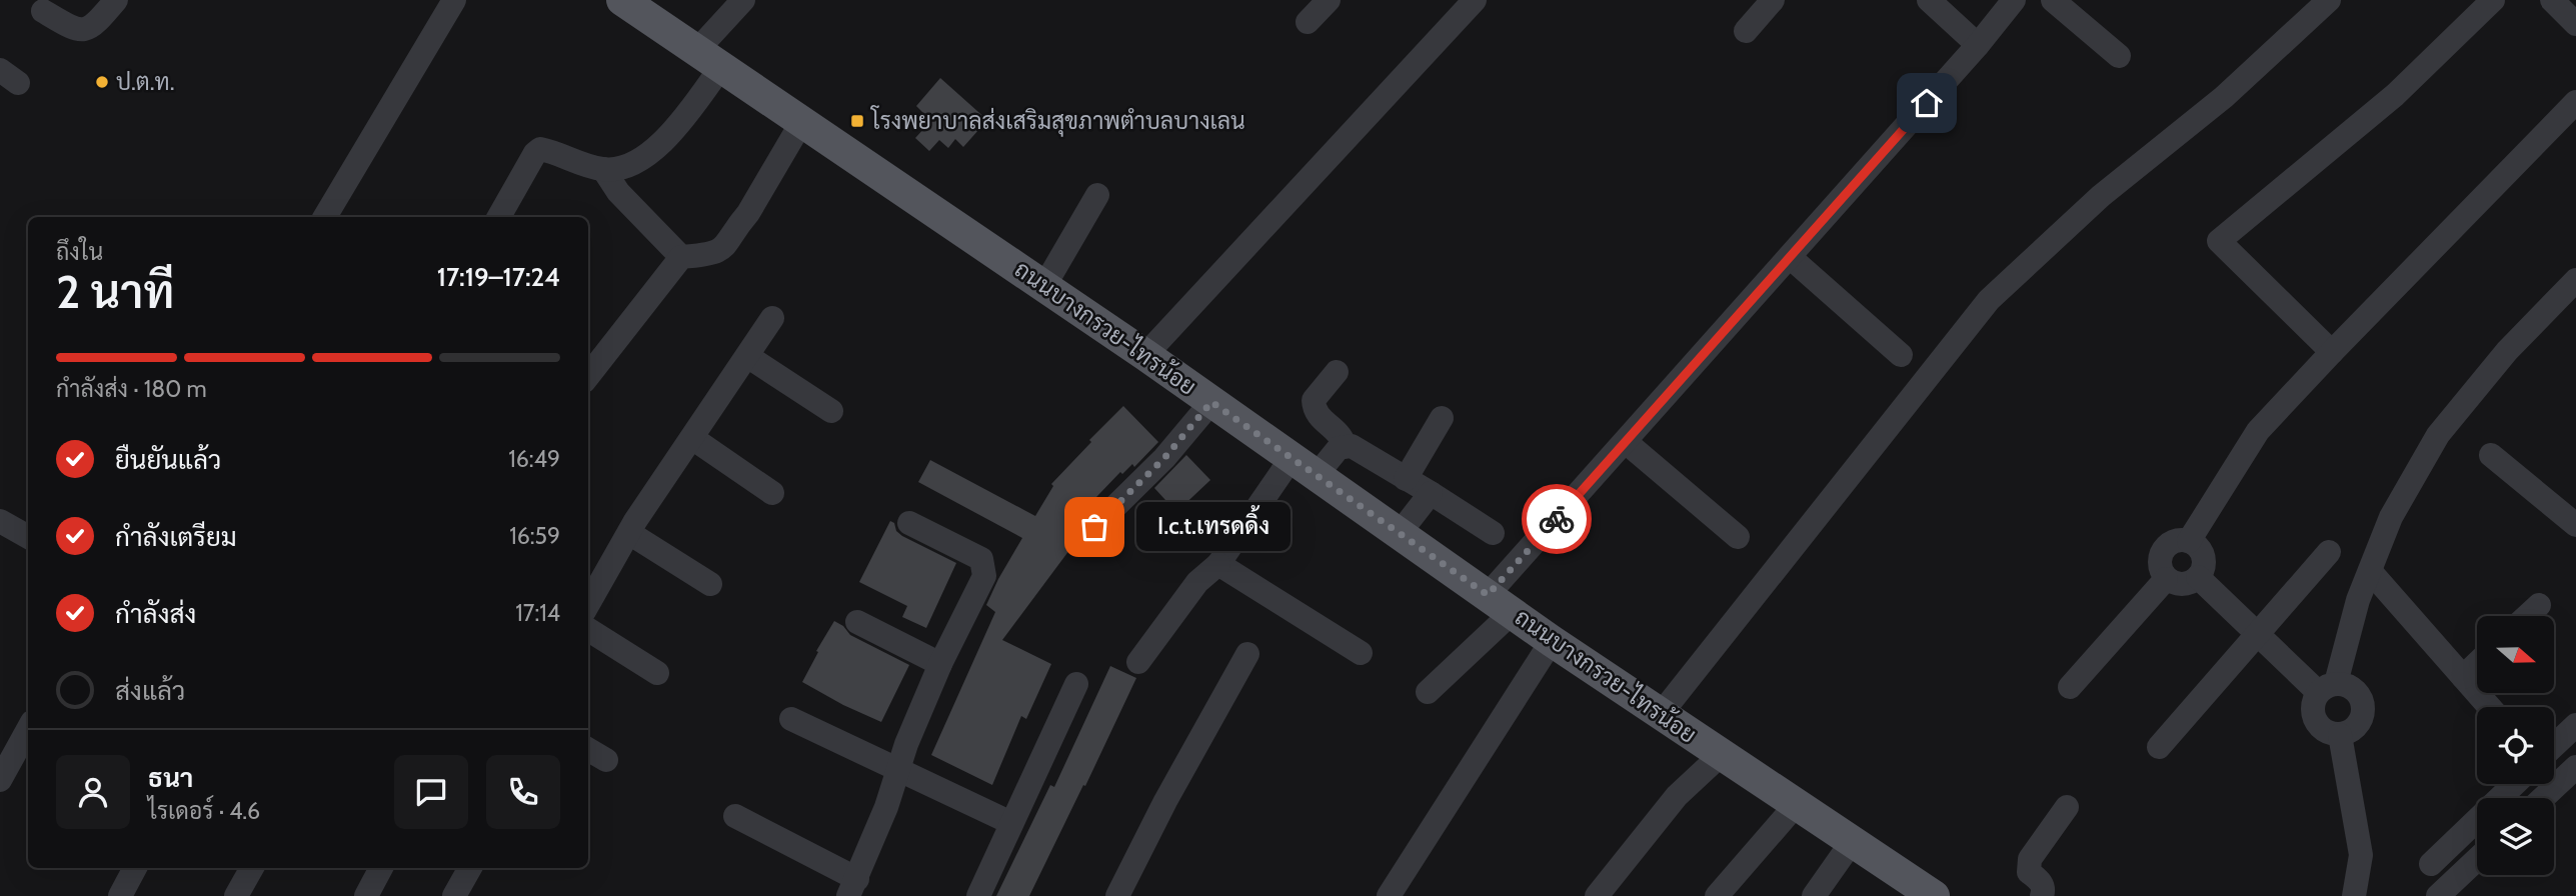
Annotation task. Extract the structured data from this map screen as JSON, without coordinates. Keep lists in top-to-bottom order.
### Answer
{
  "streets": {
    "main road": ["ถนนบางกรวย-ไทรน้อย"]
  },
  "places": {
    "other": ["ป.ต.ท.", "I.c.t.เทรดดิ้ง"],
    "transit": ["โรงพยาบาลส่งเสริมสุขภาพตำบลบางเลน"]
  },
  "north": "right",
  "page": {
    "heading": ["2 นาที", "ถึงใน", "17:19–17:24"],
    "panel": ["ธนา", "ไรเดอร์ · 4.6"],
    "bar": "กำลังส่ง · 180 m",
    "list": [
      ["ยืนยันแล้ว", "16:49"],
      ["กำลังเตรียม", "16:59"],
      ["กำลังส่ง", "17:14"],
      "ส่งแล้ว"
    ],
    "bubble": "I.c.t.เทรดดิ้ง"
  }
}
